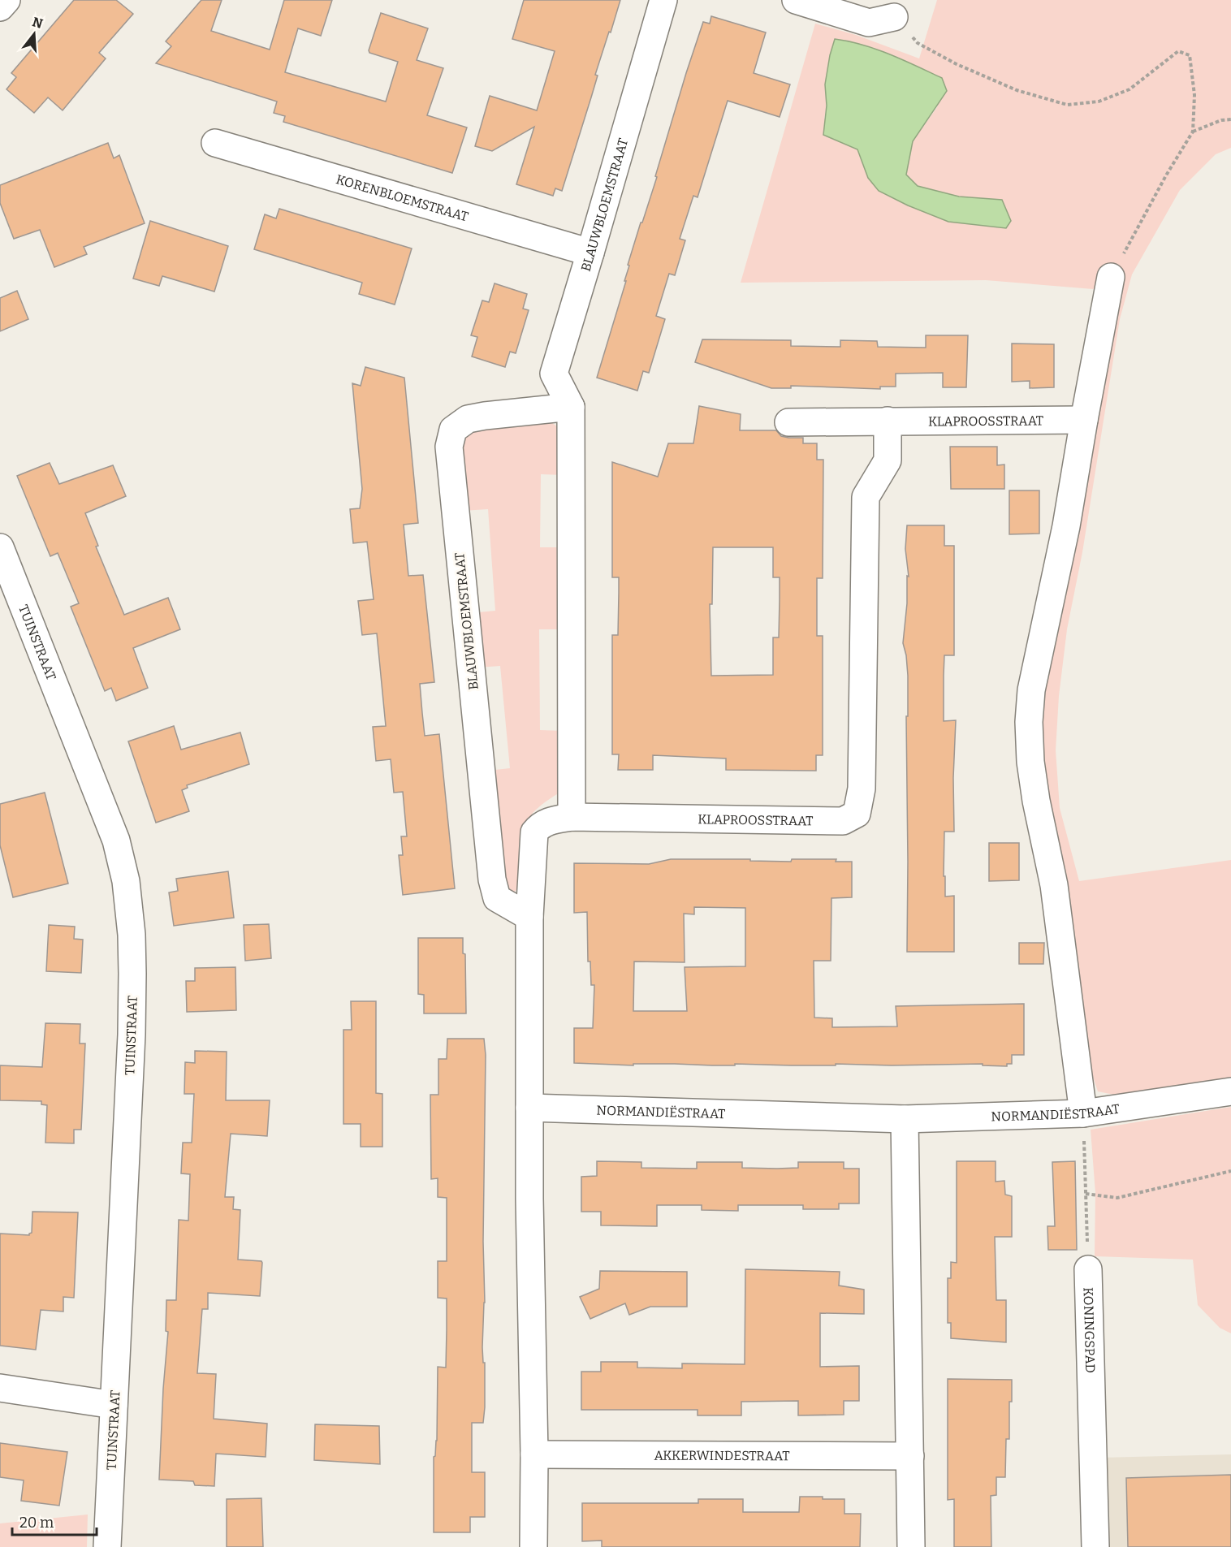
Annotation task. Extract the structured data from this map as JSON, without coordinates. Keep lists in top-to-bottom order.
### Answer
{
  "streets": {
    "street": [
      "KORENBLOEMSTRAAT",
      "BLAUWBLOEMSTRAAT",
      "KLAPROOSSTRAAT",
      "TUINSTRAAT",
      "NORMANDIËSTRAAT",
      "KONINGSPAD",
      "AKKERWINDESTRAAT"
    ]
  },
  "crossings": [
    ["KORENBLOEMSTRAAT", "BLAUWBLOEMSTRAAT"],
    ["BLAUWBLOEMSTRAAT", "KLAPROOSSTRAAT"],
    ["KLAPROOSSTRAAT", "NORMANDIËSTRAAT"],
    ["NORMANDIËSTRAAT", "KONINGSPAD"]
  ],
  "scale_bar": "20 m",
  "north": "top"
}
